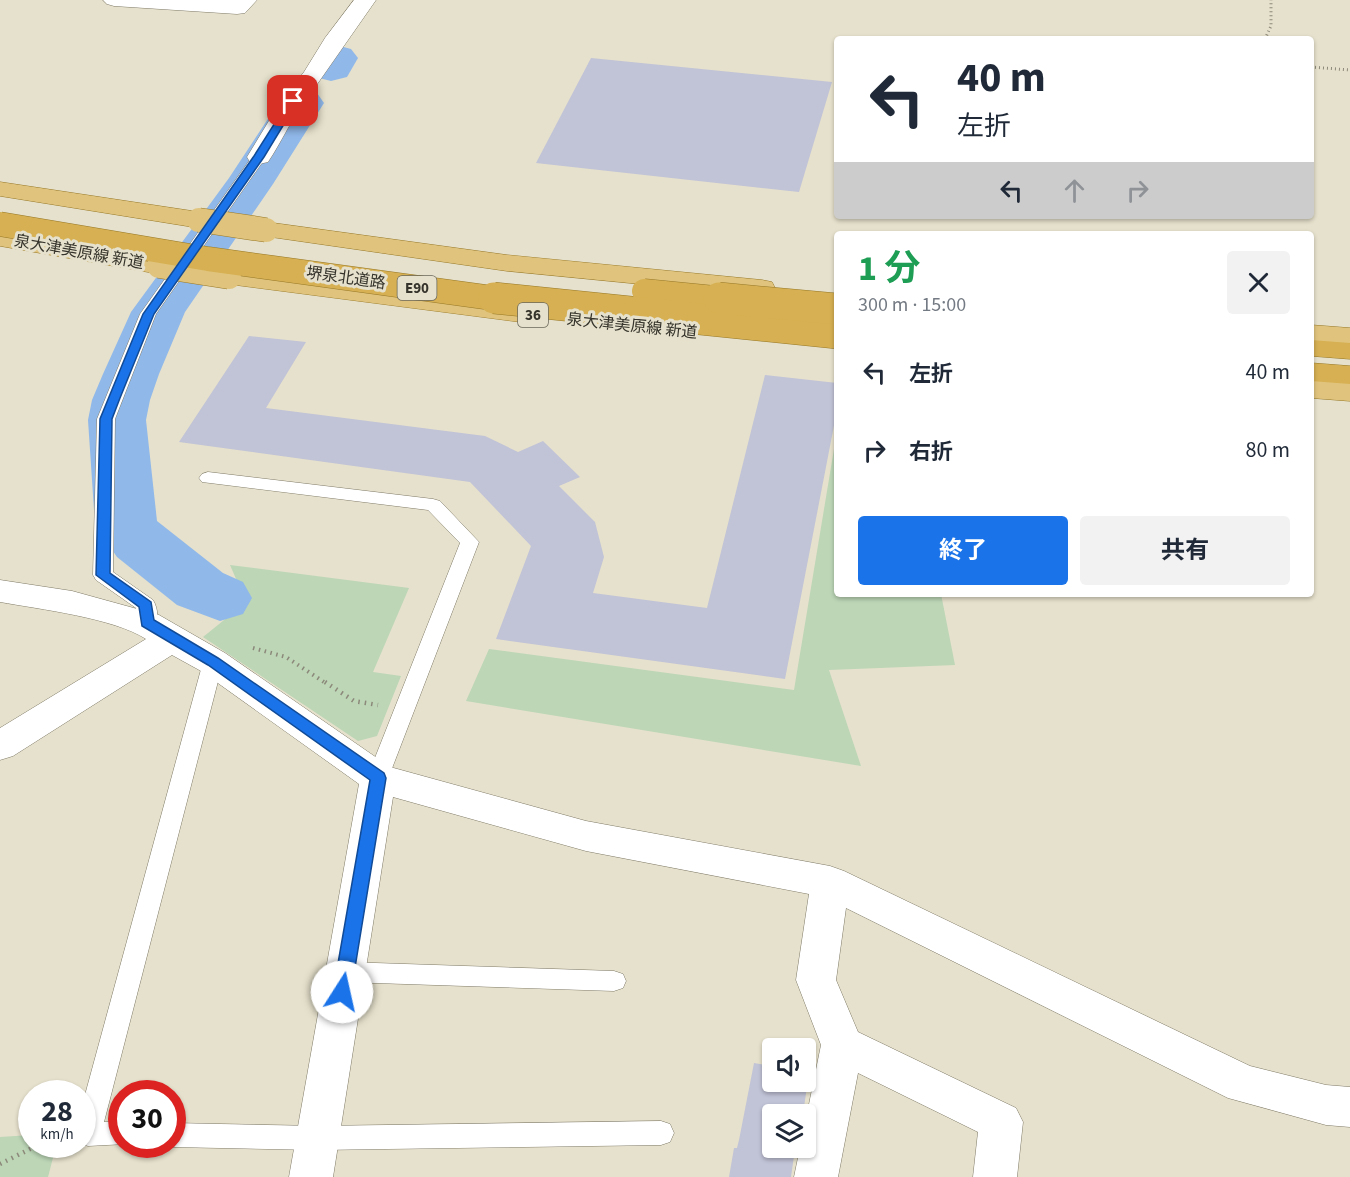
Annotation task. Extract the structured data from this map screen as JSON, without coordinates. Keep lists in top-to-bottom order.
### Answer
{
  "streets": {
    "highway": ["堺泉北道路", "E90"],
    "main road": ["泉大津美原線 新道", "36"]
  },
  "page": {
    "turn": ["40 m", "左折"],
    "heading": ["1 分", "300 m · 15:00"],
    "list": [
      {
        "name": "左折",
        "value": "40 m"
      },
      {
        "name": "右折",
        "value": "80 m"
      }
    ],
    "buttons": ["終了", "共有"],
    "speed": "28 km/h",
    "limit": "30"
  }
}
